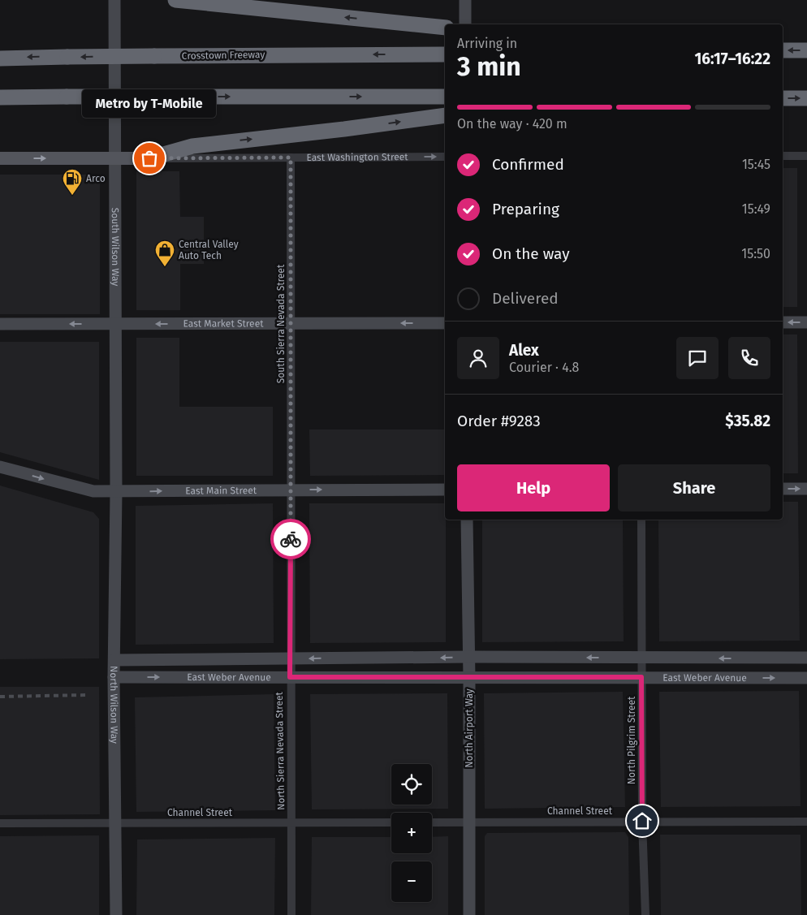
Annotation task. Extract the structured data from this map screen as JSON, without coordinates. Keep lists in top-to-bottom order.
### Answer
{
  "streets": {
    "highway": ["Crosstown Freeway"],
    "main road": [
      "East Washington Street",
      "South Wilson Way",
      "East Market Street",
      "East Main Street",
      "East Weber Avenue",
      "North Wilson Way",
      "North Airport Way"
    ],
    "street": [
      "South Sierra Nevada Street",
      "North Pilgrim Street",
      "North Sierra Nevada Street",
      "Channel Street"
    ]
  },
  "crossings": [
    ["East Washington Street", "South Wilson Way"],
    ["East Washington Street", "South Sierra Nevada Street"],
    ["South Wilson Way", "East Market Street"],
    ["South Wilson Way", "East Main Street"],
    ["South Wilson Way", "North Wilson Way"],
    ["East Market Street", "South Sierra Nevada Street"],
    ["South Sierra Nevada Street", "East Main Street"],
    ["South Sierra Nevada Street", "North Sierra Nevada Street"],
    ["East Main Street", "North Wilson Way"],
    ["East Main Street", "North Sierra Nevada Street"],
    ["East Weber Avenue", "North Wilson Way"],
    ["East Weber Avenue", "North Airport Way"],
    ["East Weber Avenue", "North Pilgrim Street"],
    ["East Weber Avenue", "North Sierra Nevada Street"],
    ["North Wilson Way", "Channel Street"],
    ["North Airport Way", "Channel Street"],
    ["North Pilgrim Street", "Channel Street"],
    ["North Sierra Nevada Street", "Channel Street"]
  ],
  "one_way": ["East Washington Street", "East Market Street", "East Main Street"],
  "places": {
    "other": ["Metro by T-Mobile"],
    "fuel station": ["Arco"],
    "shop": ["Central Valley Auto Tech"]
  },
  "page": {
    "heading": ["3 min", "Arriving in", "16:17–16:22"],
    "panel": [
      "Alex",
      "Courier · 4.8",
      "Order #9283",
      "$35.82"
    ],
    "bubble": "Metro by T-Mobile",
    "bar": "On the way · 420 m",
    "list": [
      ["Confirmed", "15:45"],
      ["Preparing", "15:49"],
      ["On the way", "15:50"],
      "Delivered"
    ],
    "buttons": ["Help", "Share"],
    "map_buttons": ["+", "−"]
  }
}
